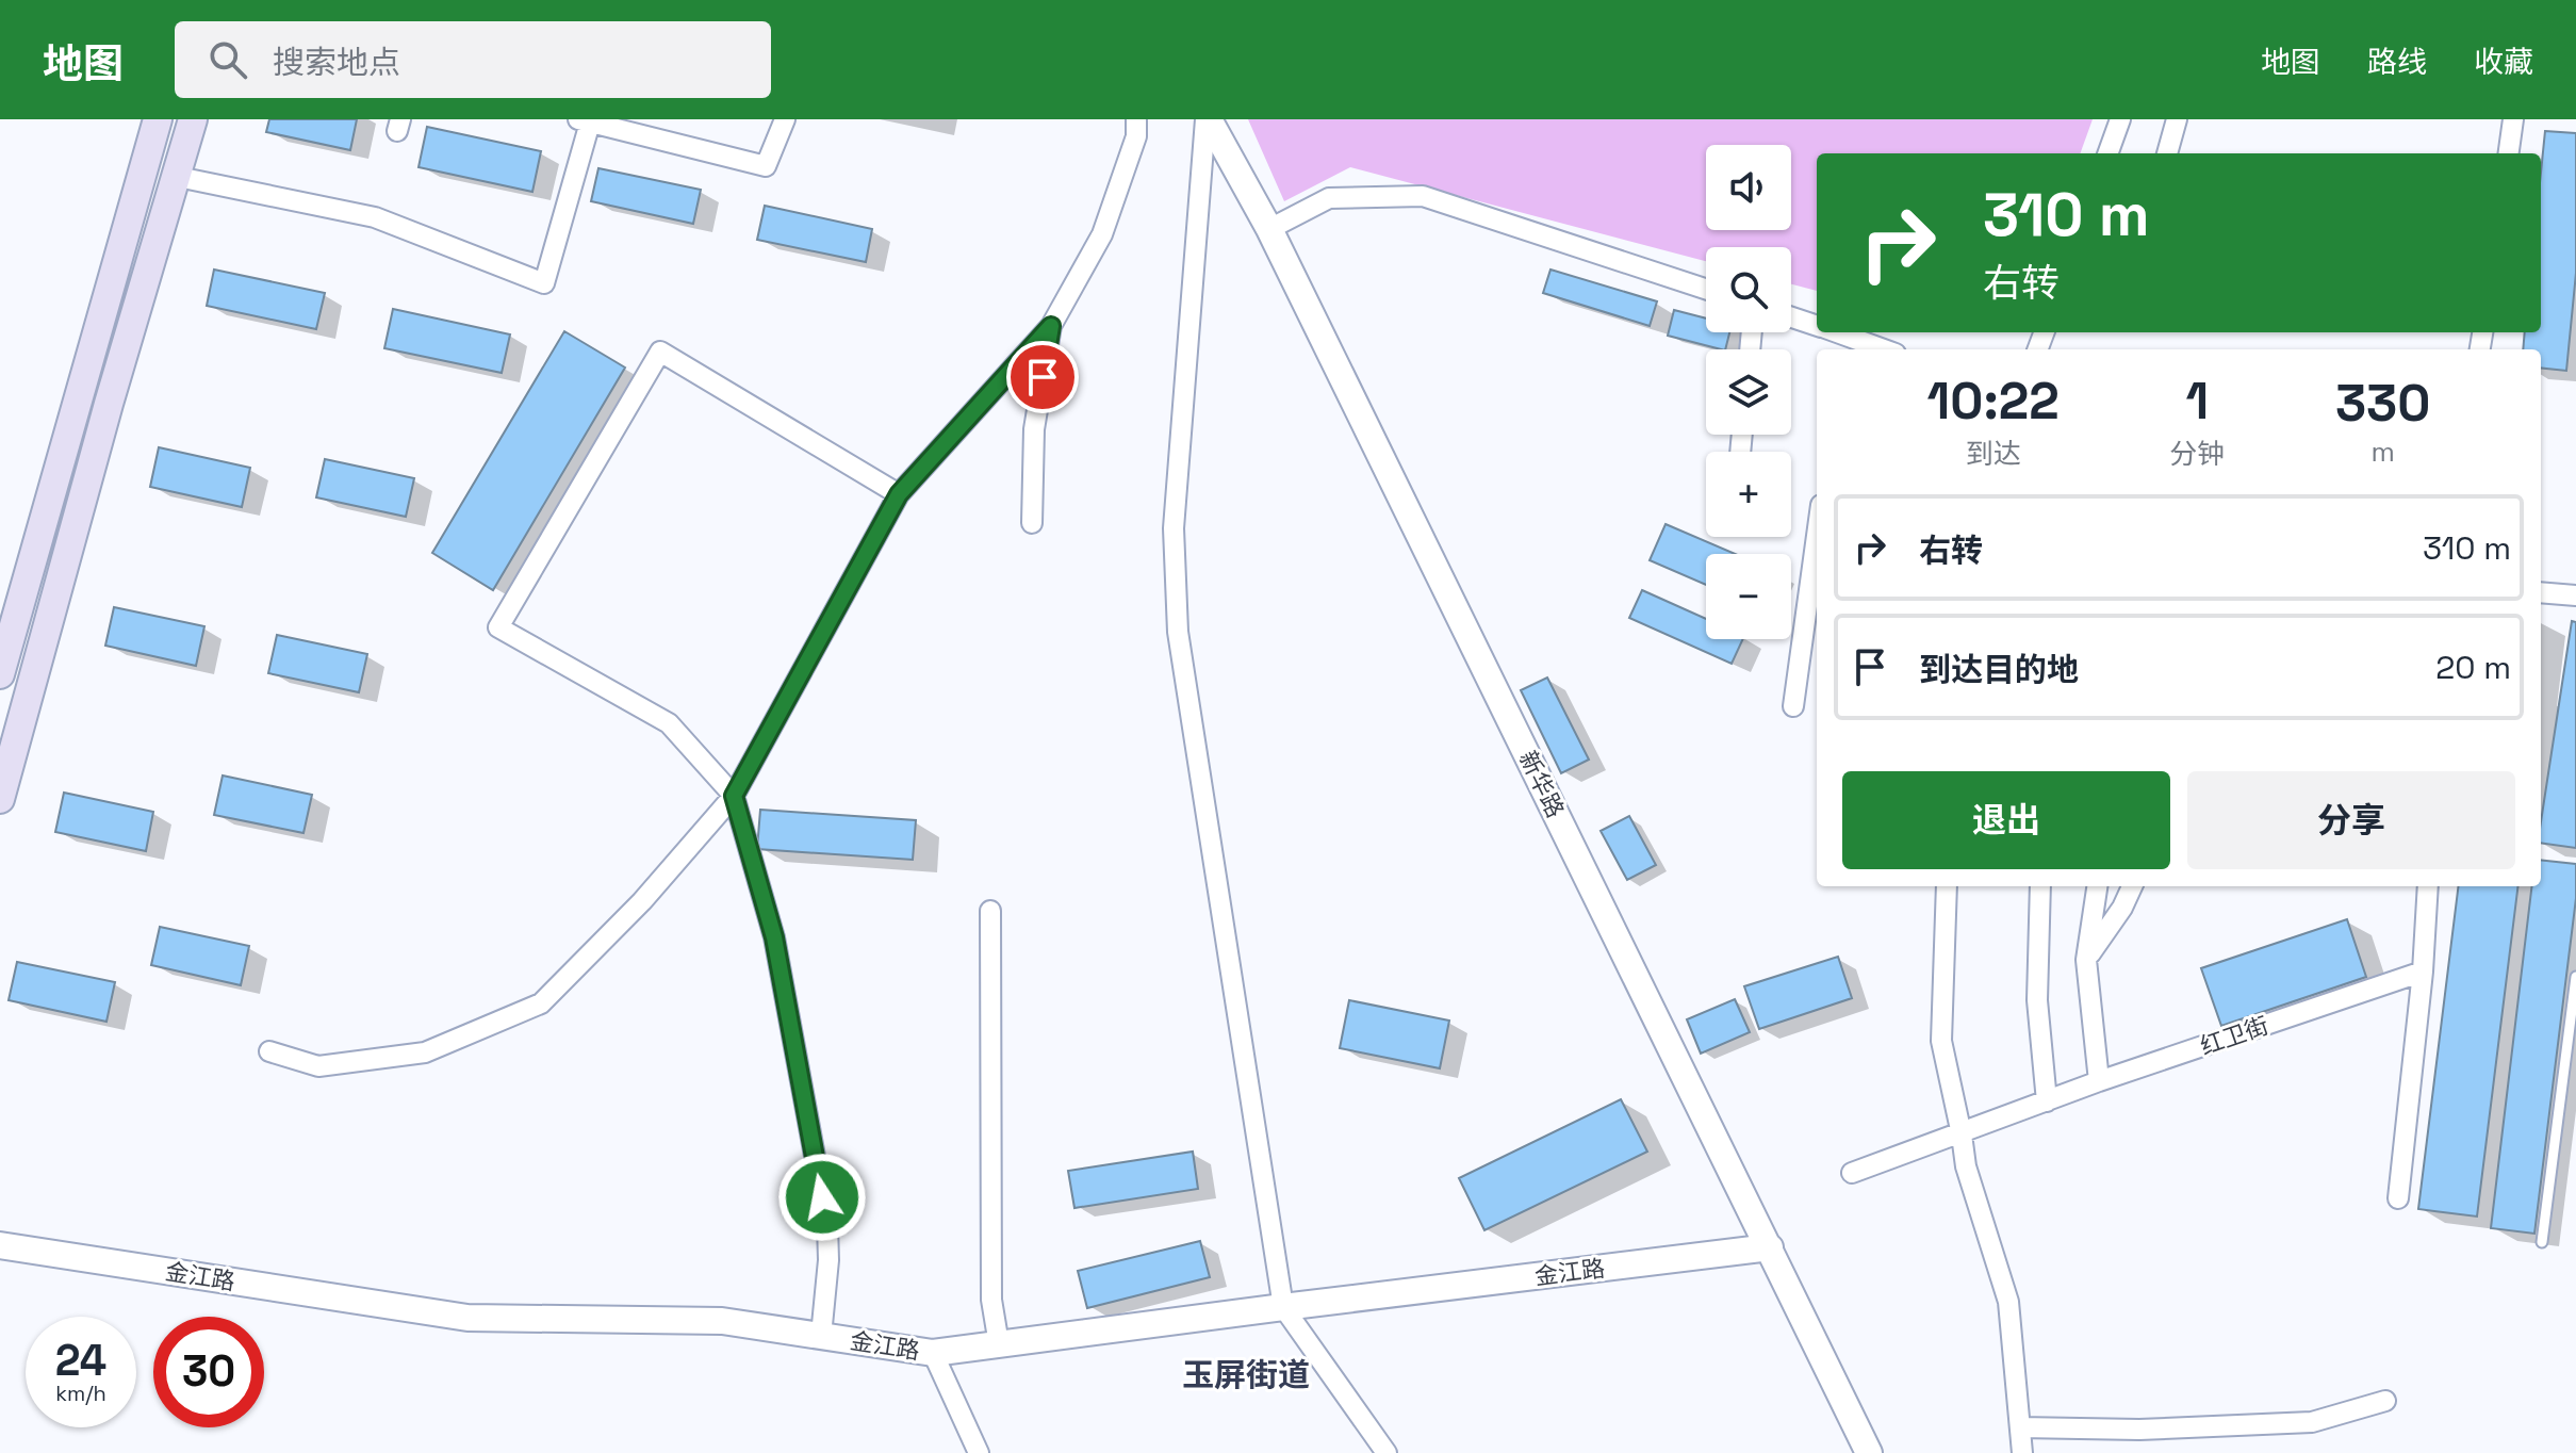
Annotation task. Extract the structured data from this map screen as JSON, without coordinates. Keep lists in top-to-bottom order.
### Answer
{
  "streets": {
    "street": ["新华路", "红卫街", "金江路"]
  },
  "crossings": [
    ["新华路", "金江路"]
  ],
  "districts": ["玉屏街道"],
  "page": {
    "header": "地图",
    "search": "搜索地点",
    "nav": ["地图", "路线", "收藏"],
    "map_buttons": ["+", "−"],
    "turn": ["310 m", "右转"],
    "eta": [
      "10:22",
      "到达",
      "1",
      "分钟",
      "330",
      "m"
    ],
    "list": [
      {
        "name": "右转",
        "value": "310 m"
      },
      {
        "name": "到达目的地",
        "value": "20 m"
      }
    ],
    "buttons": ["退出", "分享"],
    "speed": "24 km/h",
    "limit": "30"
  }
}
